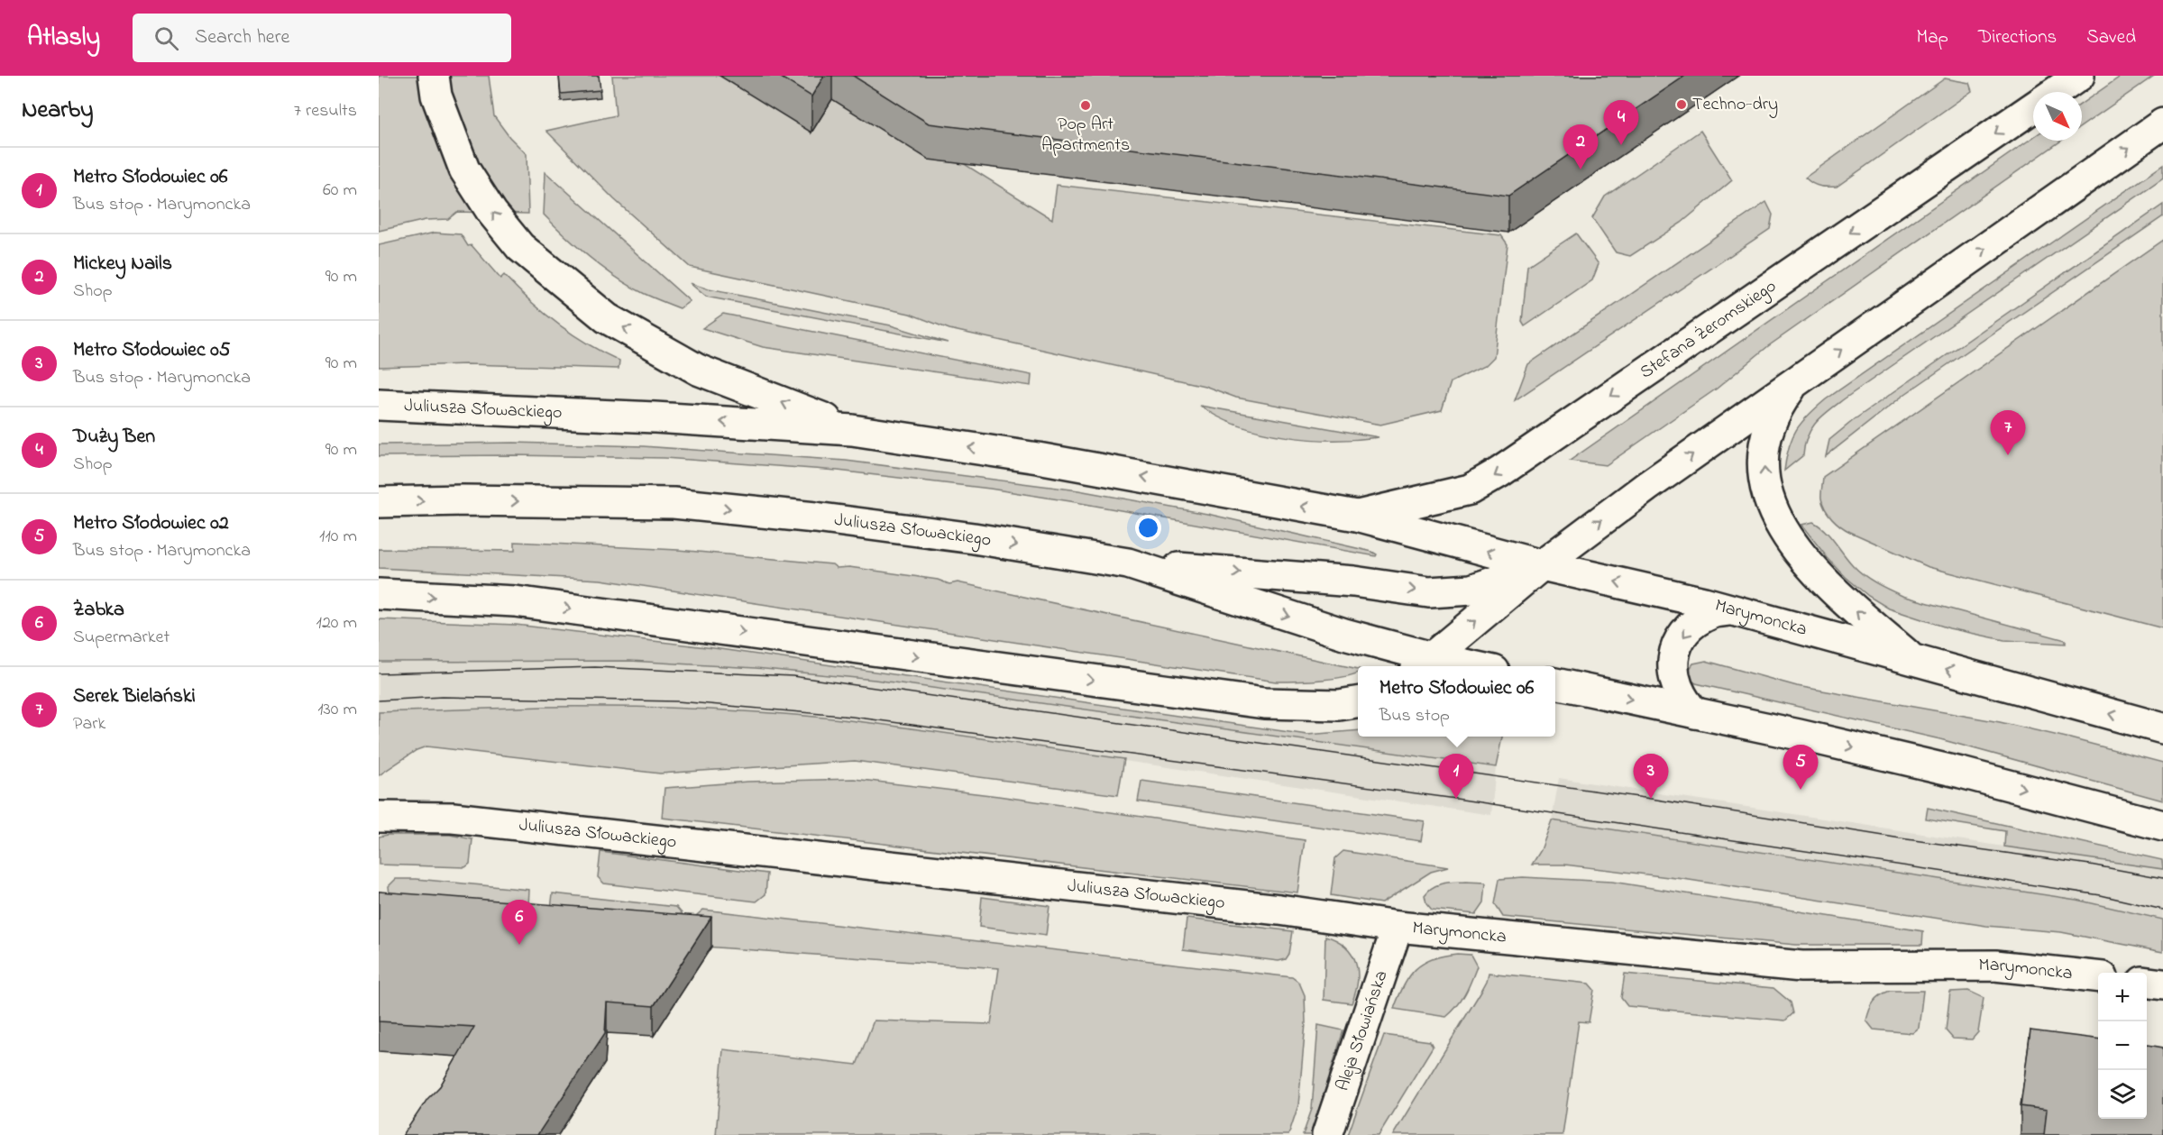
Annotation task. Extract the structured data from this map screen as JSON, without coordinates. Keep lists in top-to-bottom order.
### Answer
{
  "streets": {
    "main road": [
      "Stefana Żeromskiego",
      "Juliusza Słowackiego",
      "Marymoncka",
      "Aleja Słowiańska"
    ]
  },
  "crossings": [
    ["Stefana Żeromskiego", "Juliusza Słowackiego"],
    ["Stefana Żeromskiego", "Marymoncka"],
    ["Juliusza Słowackiego", "Marymoncka"],
    ["Juliusza Słowackiego", "Aleja Słowiańska"],
    ["Marymoncka", "Aleja Słowiańska"]
  ],
  "places": ["Techno-dry", "Pop Art Apartments"],
  "north": "bottom right",
  "page": {
    "header": "Atlasly",
    "search": "Search here",
    "nav": ["Map", "Directions", "Saved"],
    "heading": ["Nearby", "7 results"],
    "pins": [
      "4",
      "2",
      "7",
      "5",
      "1",
      "3",
      "6"
    ],
    "list": [
      {
        "mark": "1",
        "name": "Metro Słodowiec 06",
        "note": "Bus stop · Marymoncka",
        "value": "60 m"
      },
      {
        "mark": "2",
        "name": "Mickey Nails",
        "note": "Shop",
        "value": "90 m"
      },
      {
        "mark": "3",
        "name": "Metro Słodowiec 05",
        "note": "Bus stop · Marymoncka",
        "value": "90 m"
      },
      {
        "mark": "4",
        "name": "Duży Ben",
        "note": "Shop",
        "value": "90 m"
      },
      {
        "mark": "5",
        "name": "Metro Słodowiec 02",
        "note": "Bus stop · Marymoncka",
        "value": "110 m"
      },
      {
        "mark": "6",
        "name": "Żabka",
        "note": "Supermarket",
        "value": "120 m"
      },
      {
        "mark": "7",
        "name": "Serek Bielański",
        "note": "Park",
        "value": "130 m"
      }
    ],
    "popup": ["Metro Słodowiec 06", "Bus stop"],
    "map_buttons": ["+", "−"]
  }
}
